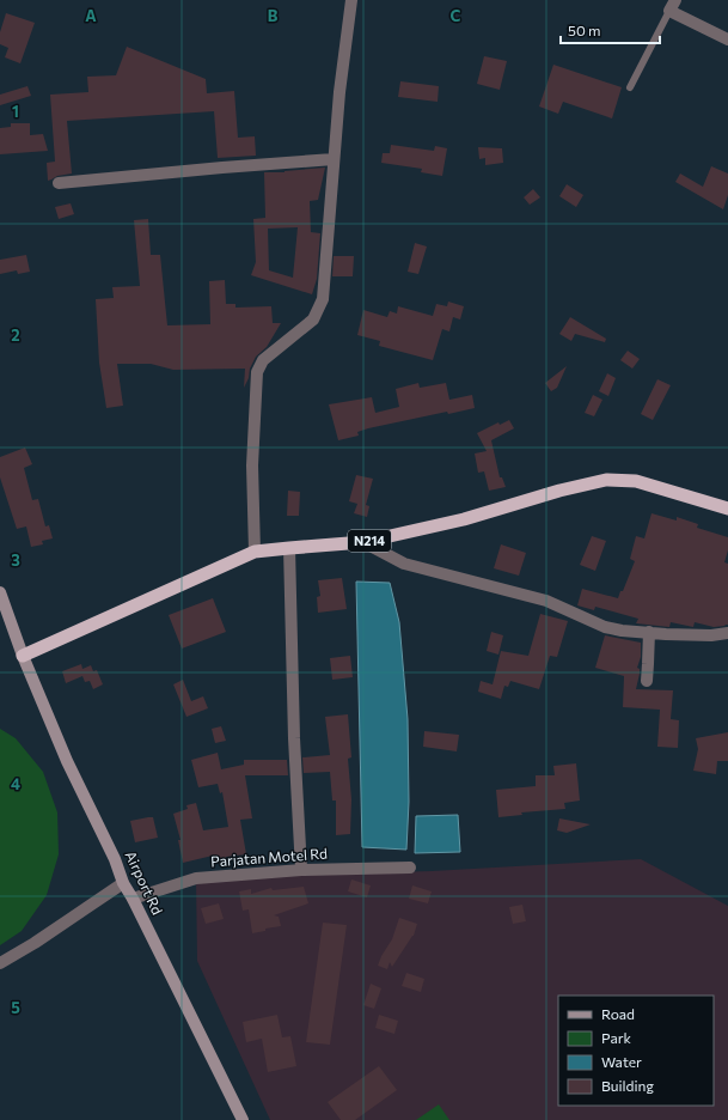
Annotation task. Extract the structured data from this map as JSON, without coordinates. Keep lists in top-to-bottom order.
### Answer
{
  "streets": {
    "highway": ["N214"],
    "main road": ["Airport Rd"],
    "street": ["Parjatan Motel Rd"]
  },
  "crossings": [
    ["N214", "Airport Rd"],
    ["Parjatan Motel Rd", "Airport Rd"]
  ],
  "legend": [
    "Road",
    "Park",
    "Water",
    "Building"
  ],
  "scale_bar": "50 m",
  "grid": {
    "columns": ["A", "B", "C"],
    "rows": [
      "1",
      "2",
      "3",
      "4",
      "5"
    ]
  }
}
